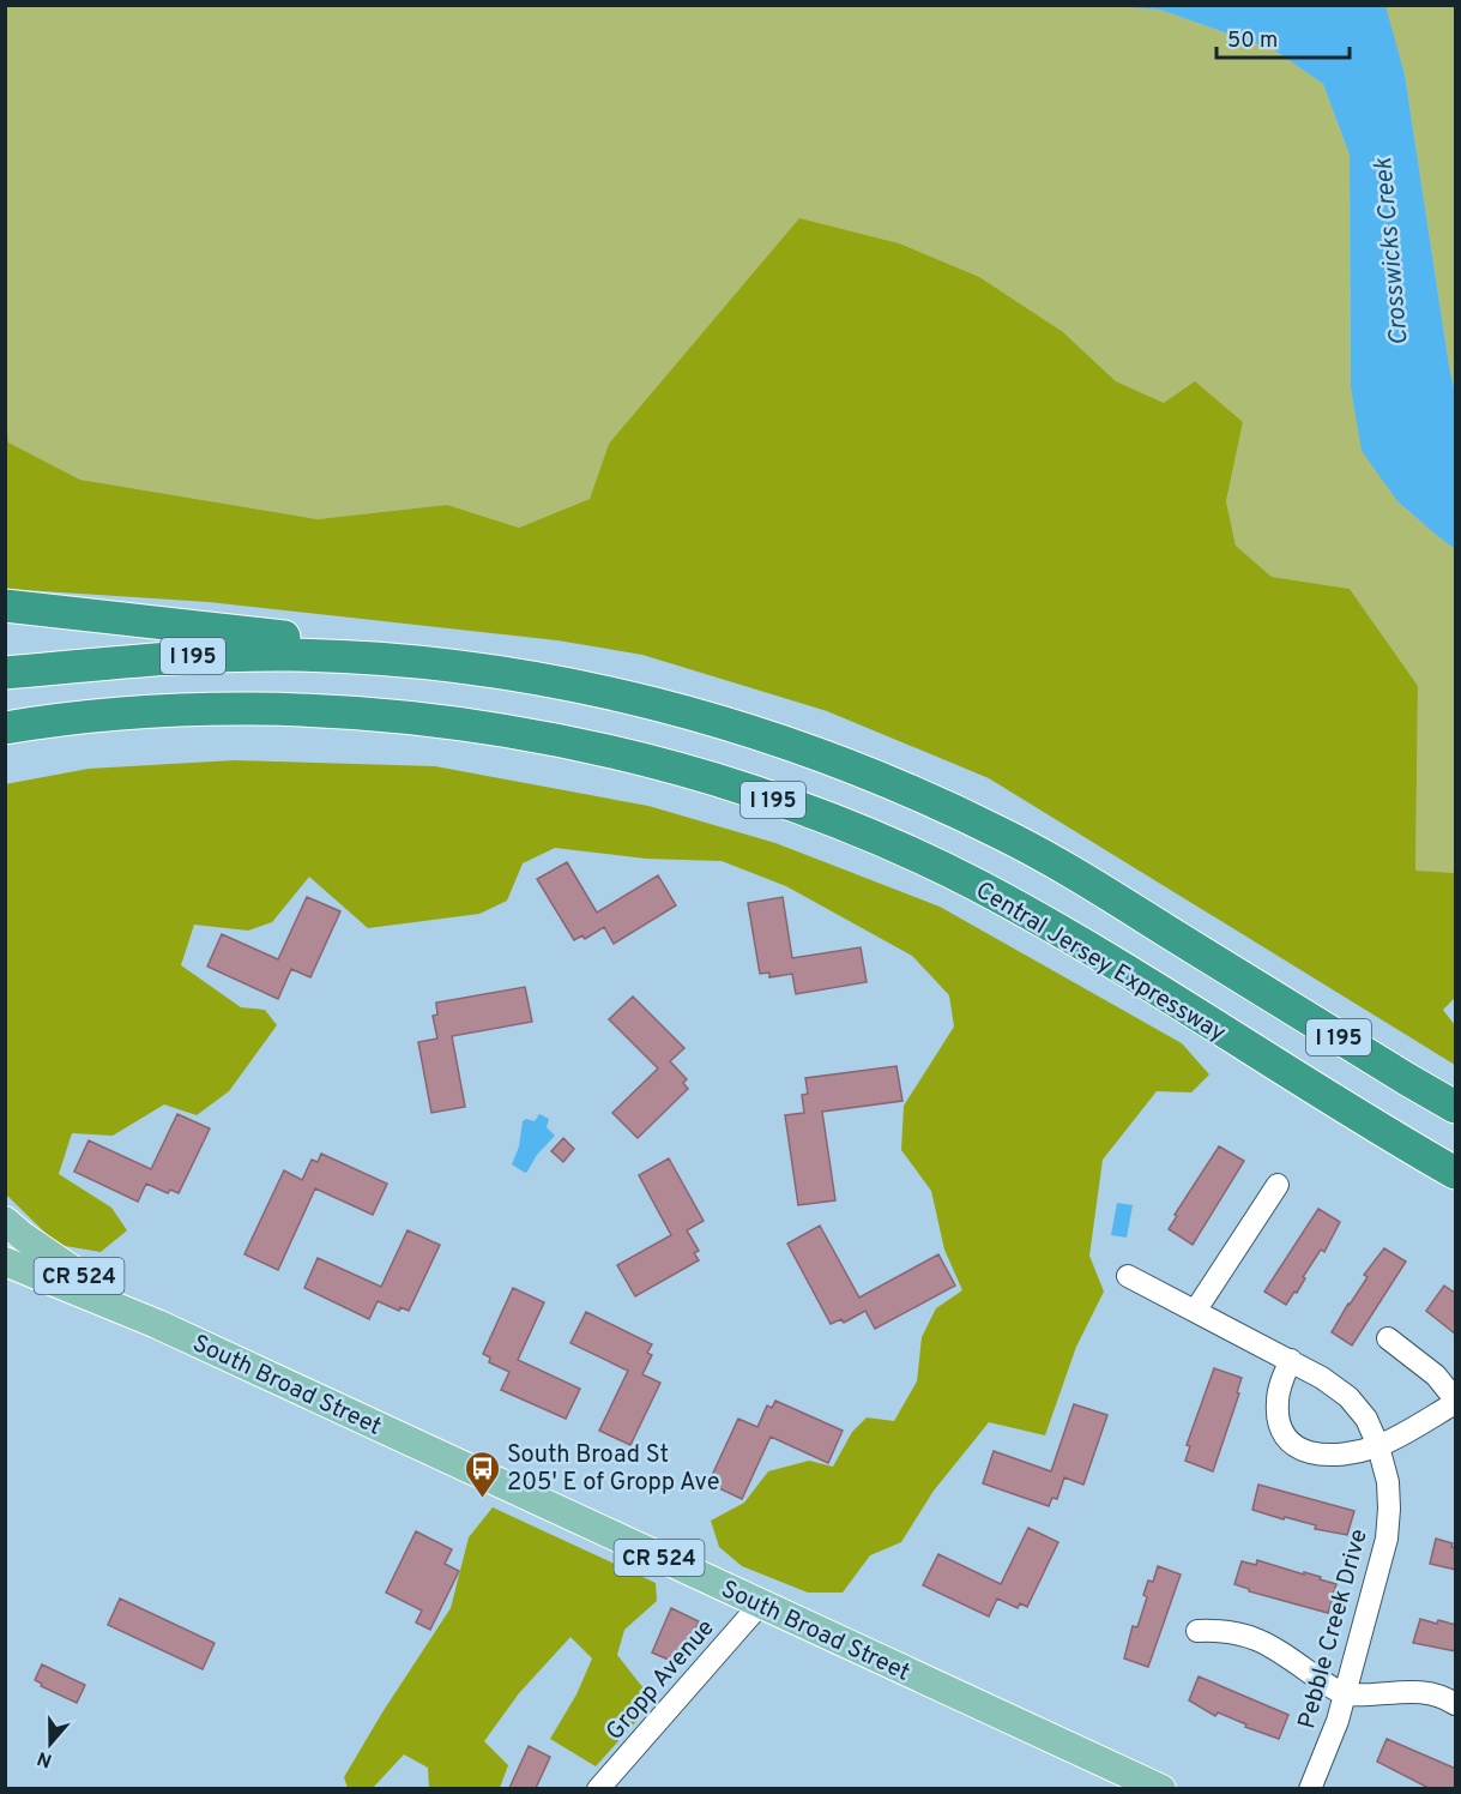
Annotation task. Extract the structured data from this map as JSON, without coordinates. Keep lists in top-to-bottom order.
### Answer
{
  "streets": {
    "highway": ["I 195", "Central Jersey Expressway"],
    "main road": ["CR 524", "South Broad Street"],
    "street": ["Pebble Creek Drive", "Gropp Avenue"]
  },
  "crossings": [
    ["South Broad Street", "Gropp Avenue"]
  ],
  "water": ["Crosswicks Creek"],
  "places": {
    "bus stop": ["South Broad St 205' E of Gropp Ave"]
  },
  "scale_bar": "50 m",
  "north": "bottom"
}
